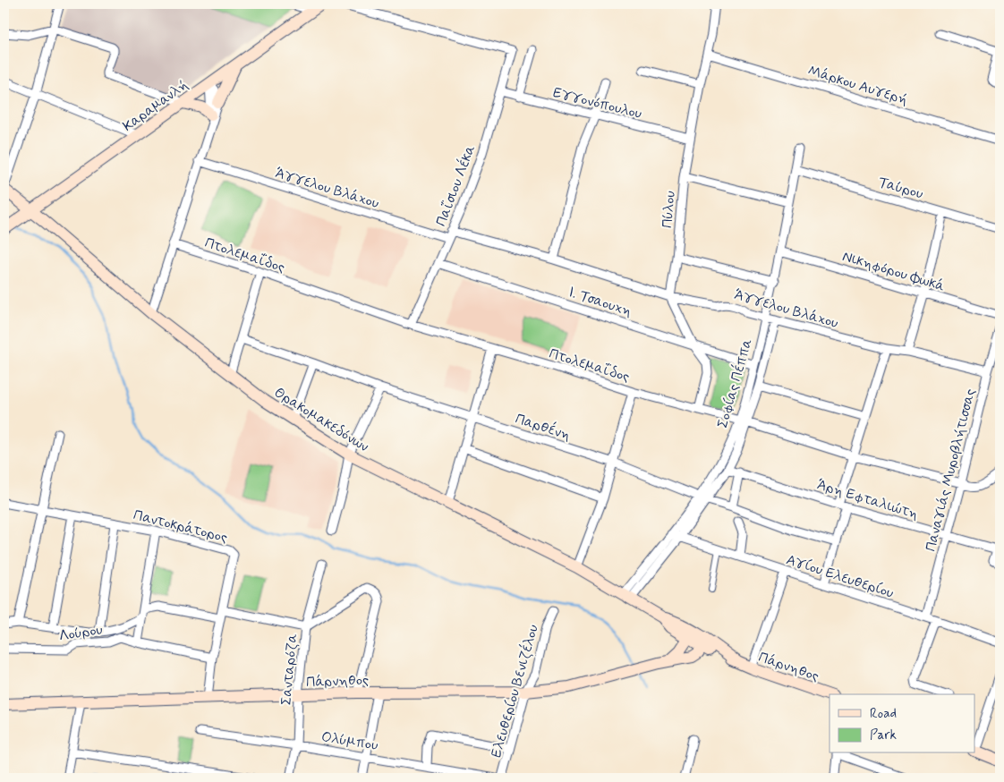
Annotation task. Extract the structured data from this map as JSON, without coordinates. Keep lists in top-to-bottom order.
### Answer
{
  "streets": {
    "main road": ["Καραμανλή", "Θρακομακεδόνων", "Πάρνηθος"],
    "street": [
      "Μάρκου Αυγερή",
      "Εγγονόπουλου",
      "Παΐσιου Λέκα",
      "Άγγελου Βλάχου",
      "Ταύρου",
      "Πύλου",
      "Πτολεμαΐδος",
      "Νικηφόρου Φωκά",
      "Ι. Τσαουχη",
      "Σοφίας Πέππα",
      "Παρθένη",
      "Παναγιάς Μυροβλήτισσας",
      "Άρη Εφταλιώτη",
      "Παντοκράτορος",
      "Αγίου Ελευθερίου",
      "Λούρου",
      "Σανταρόζα",
      "Ελευθερίου Βενιζέλου",
      "Ολύμπου"
    ]
  },
  "crossings": [
    ["Μάρκου Αυγερή", "Πύλου"],
    ["Εγγονόπουλου", "Παΐσιου Λέκα"],
    ["Εγγονόπουλου", "Πύλου"],
    ["Καραμανλή", "Θρακομακεδόνων"],
    ["Παΐσιου Λέκα", "Άγγελου Βλάχου"],
    ["Παΐσιου Λέκα", "Πτολεμαΐδος"],
    ["Παΐσιου Λέκα", "Ι. Τσαουχη"],
    ["Άγγελου Βλάχου", "Πύλου"],
    ["Άγγελου Βλάχου", "Σοφίας Πέππα"],
    ["Άγγελου Βλάχου", "Παναγιάς Μυροβλήτισσας"],
    ["Ταύρου", "Σοφίας Πέππα"],
    ["Πτολεμαΐδος", "Σοφίας Πέππα"],
    ["Πτολεμαΐδος", "Παναγιάς Μυροβλήτισσας"],
    ["Νικηφόρου Φωκά", "Σοφίας Πέππα"],
    ["Ι. Τσαουχη", "Σοφίας Πέππα"],
    ["Σοφίας Πέππα", "Θρακομακεδόνων"],
    ["Σοφίας Πέππα", "Παρθένη"],
    ["Σοφίας Πέππα", "Άρη Εφταλιώτη"],
    ["Σοφίας Πέππα", "Αγίου Ελευθερίου"],
    ["Θρακομακεδόνων", "Πάρνηθος"],
    ["Παναγιάς Μυροβλήτισσας", "Άρη Εφταλιώτη"],
    ["Παναγιάς Μυροβλήτισσας", "Αγίου Ελευθερίου"],
    ["Παντοκράτορος", "Λούρου"],
    ["Παντοκράτορος", "Πάρνηθος"],
    ["Πάρνηθος", "Σανταρόζα"],
    ["Πάρνηθος", "Ελευθερίου Βενιζέλου"],
    ["Σανταρόζα", "Ολύμπου"]
  ],
  "legend": ["Road", "Park"]
}
